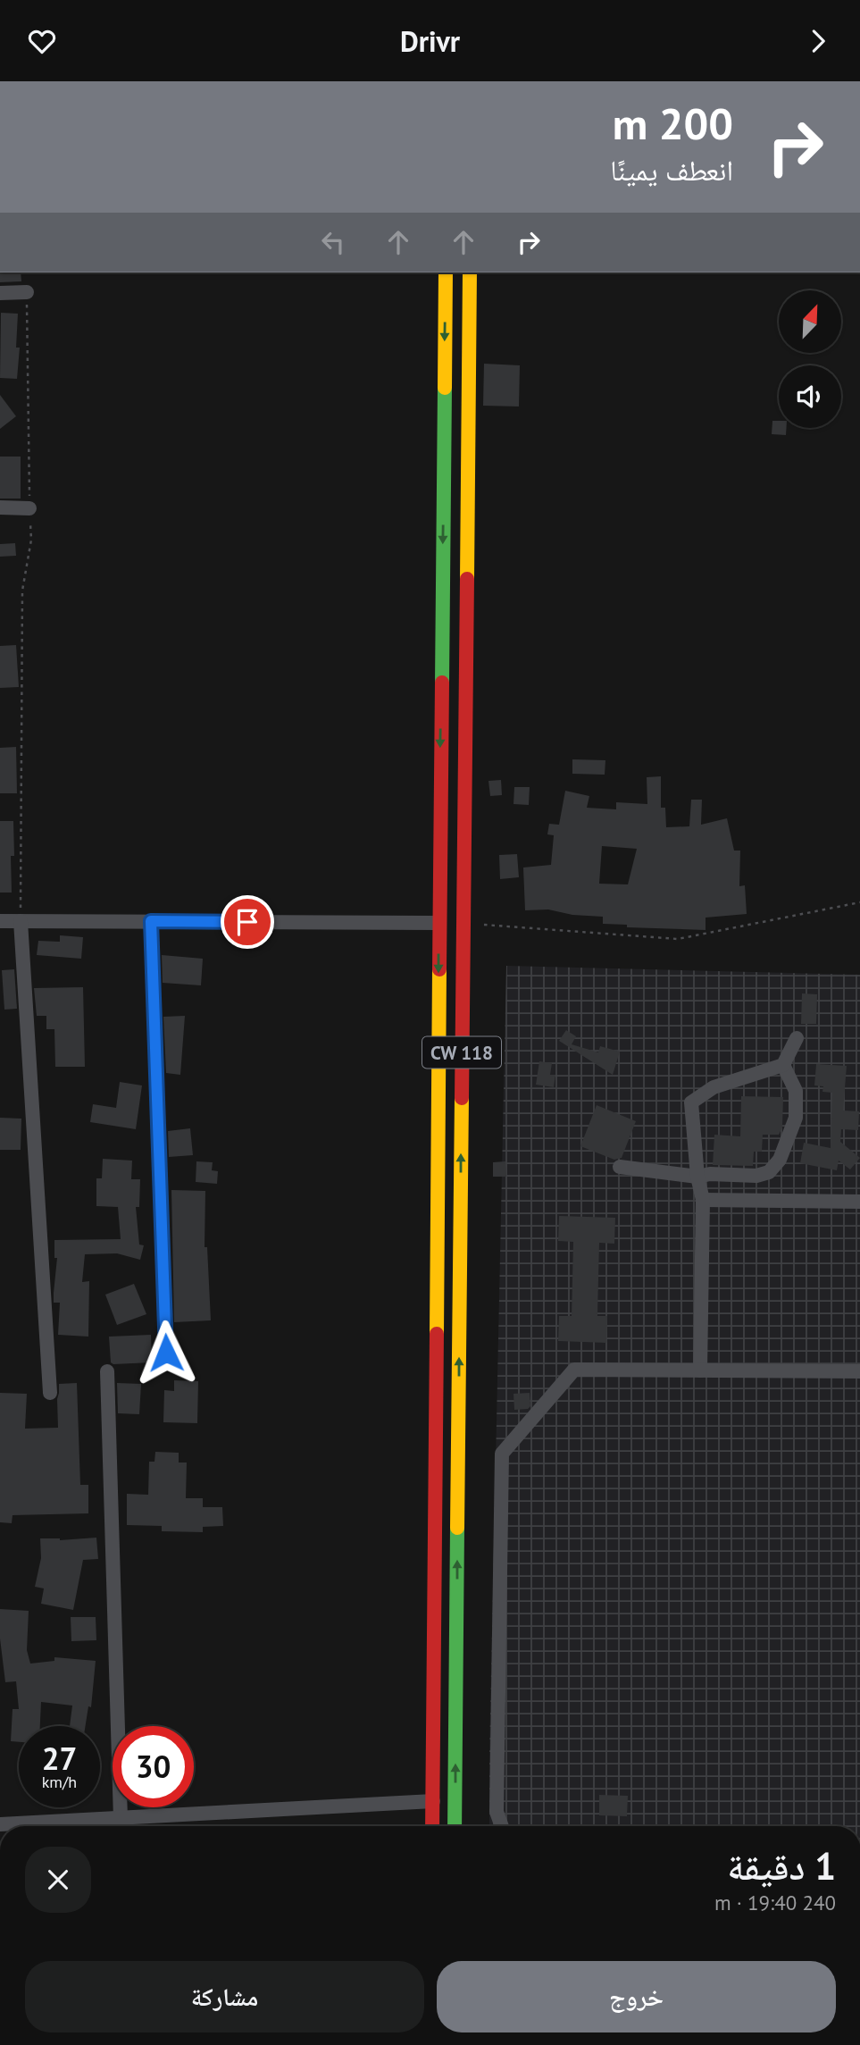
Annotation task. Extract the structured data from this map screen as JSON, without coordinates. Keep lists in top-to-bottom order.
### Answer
{
  "streets": {
    "highway": ["CW 118"]
  },
  "north": "top right",
  "page": {
    "header": "Drivr",
    "turn": ["200 m", "انعطف يمينًا"],
    "speed": "27 km/h",
    "limit": "30",
    "heading": ["1 دقيقة", "240 m · 19:40"],
    "buttons": ["خروج", "مشاركة"]
  }
}
